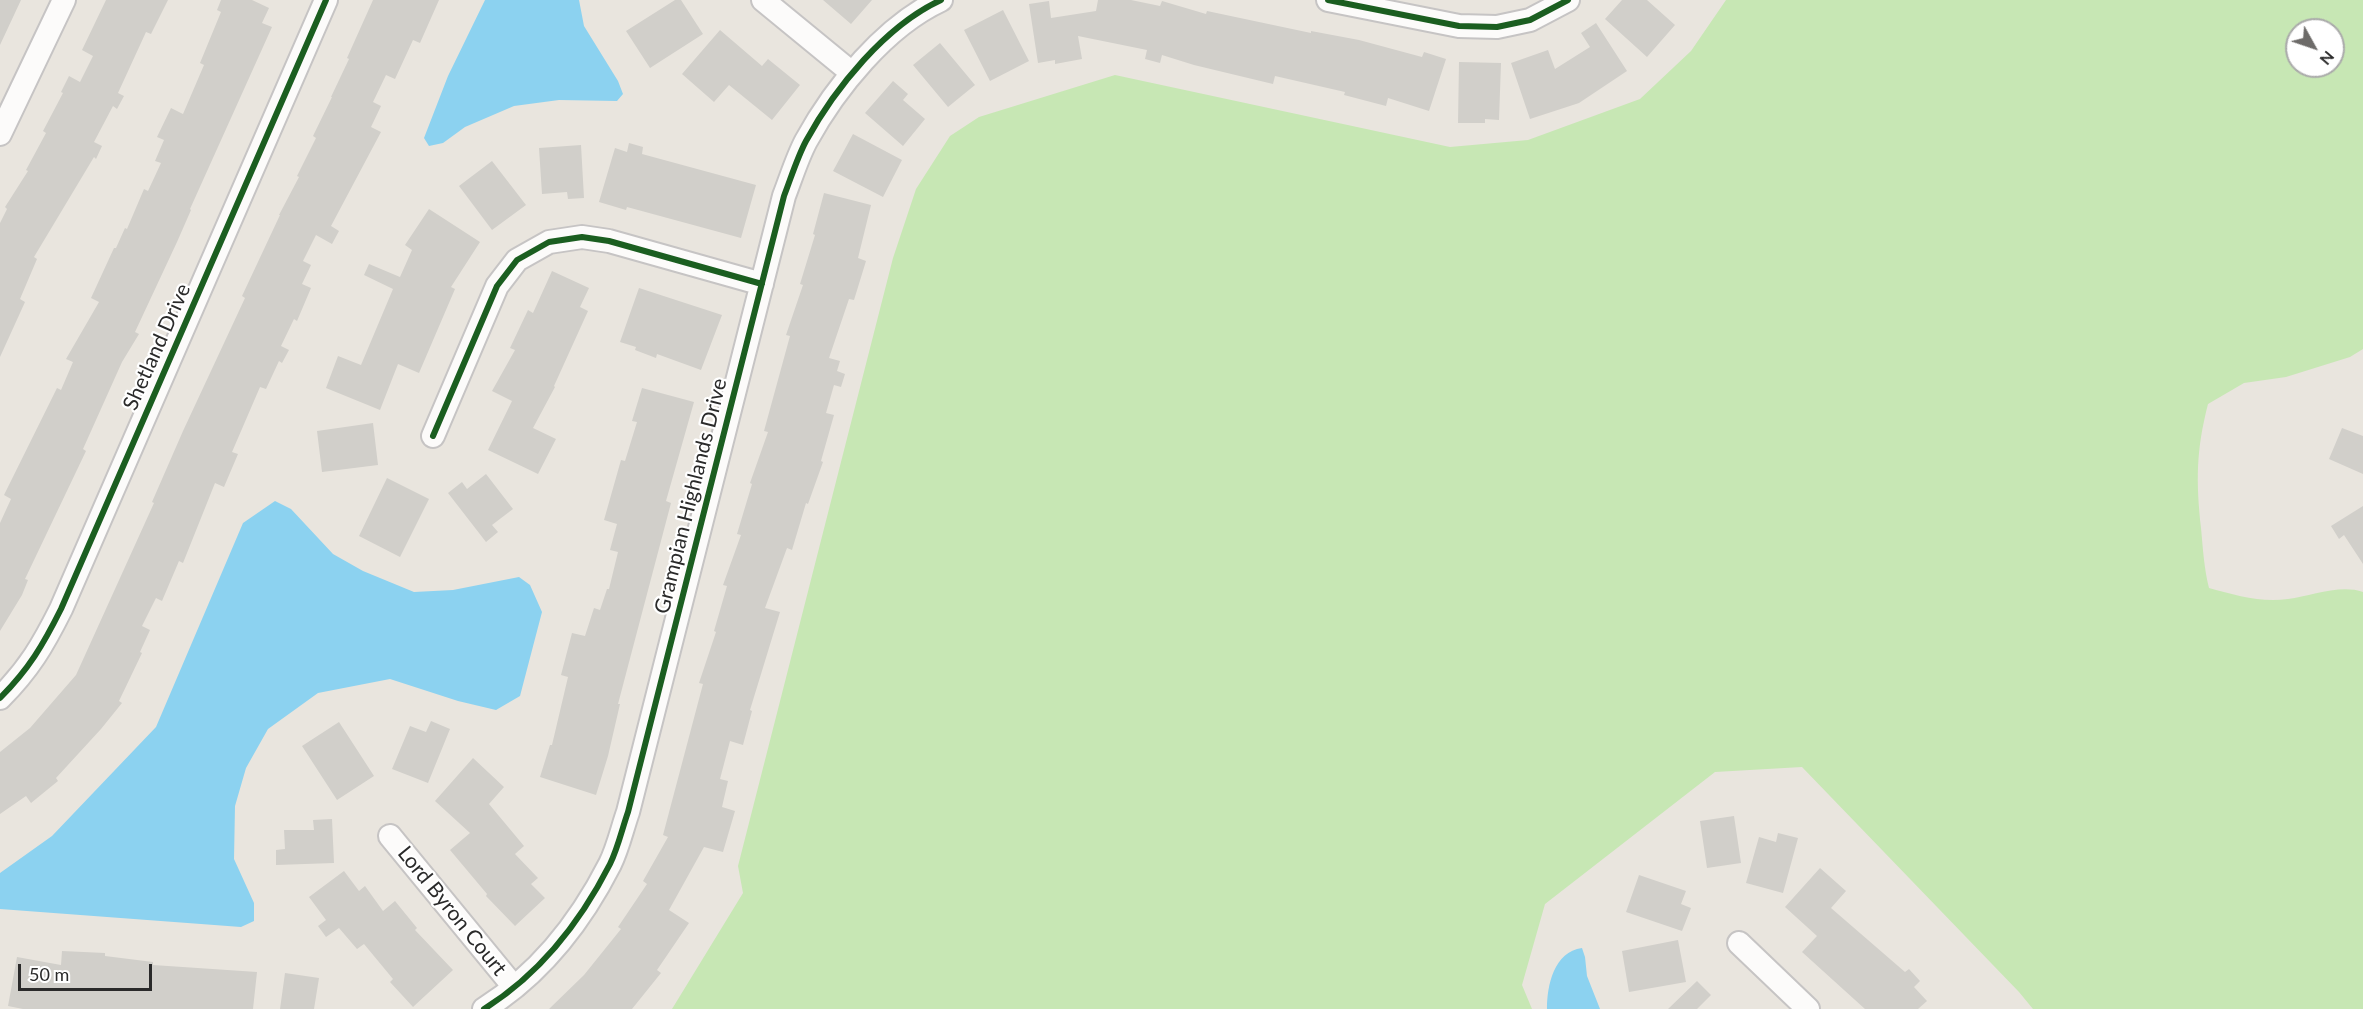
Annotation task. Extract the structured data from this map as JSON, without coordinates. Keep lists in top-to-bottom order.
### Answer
{
  "streets": {
    "street": ["Shetland Drive", "Grampian Highlands Drive", "Lord Byron Court"]
  },
  "crossings": [
    ["Grampian Highlands Drive", "Lord Byron Court"]
  ],
  "scale_bar": "50 m",
  "north": "bottom right"
}
